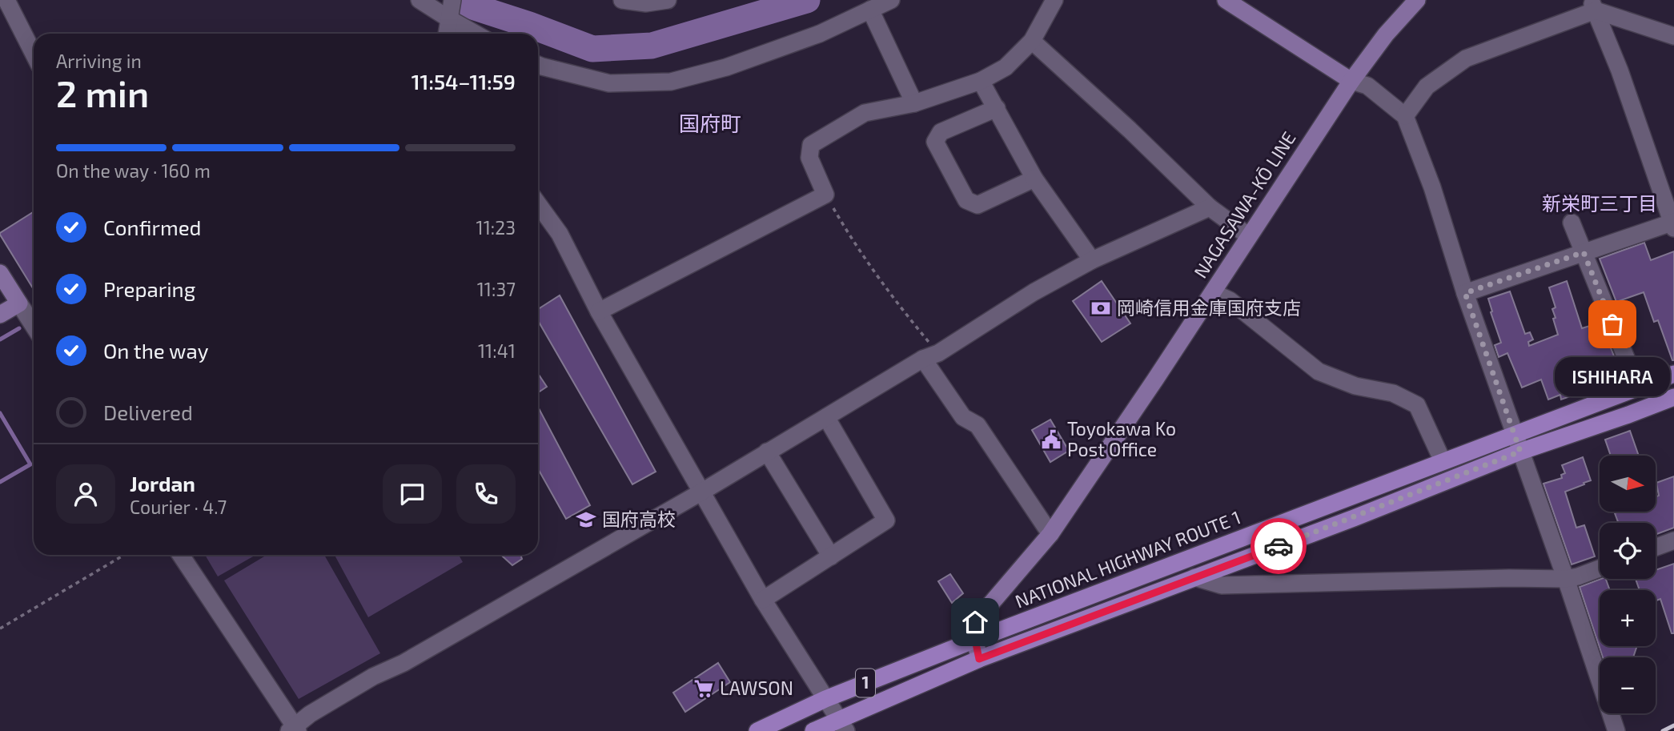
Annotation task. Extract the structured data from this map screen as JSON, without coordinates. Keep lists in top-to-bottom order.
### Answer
{
  "streets": {
    "highway": ["NATIONAL HIGHWAY ROUTE 1", "1"],
    "main road": ["NAGASAWA-KŌ LINE"]
  },
  "crossings": [
    ["NAGASAWA-KŌ LINE", "NATIONAL HIGHWAY ROUTE 1"],
    ["NAGASAWA-KŌ LINE", "1"]
  ],
  "districts": ["国府町", "新栄町三丁目"],
  "places": {
    "bank": ["岡崎信用金庫国府支店"],
    "other": ["ISHIHARA"],
    "public building": ["Toyokawa Ko Post Office"],
    "school or university": ["国府高校"],
    "supermarket": ["LAWSON"]
  },
  "north": "right",
  "page": {
    "heading": ["2 min", "Arriving in", "11:54–11:59"],
    "panel": ["Jordan", "Courier · 4.7"],
    "bar": "On the way · 160 m",
    "list": [
      ["Confirmed", "11:23"],
      ["Preparing", "11:37"],
      ["On the way", "11:41"],
      "Delivered"
    ],
    "bubble": "ISHIHARA",
    "map_buttons": ["+", "−"]
  }
}
